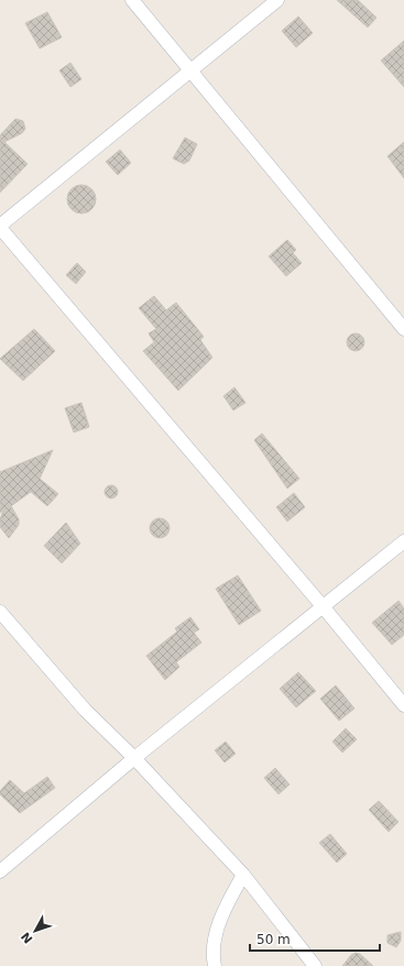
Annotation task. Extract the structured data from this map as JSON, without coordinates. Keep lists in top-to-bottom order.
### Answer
{
  "scale_bar": "50 m",
  "north": "bottom left"
}
